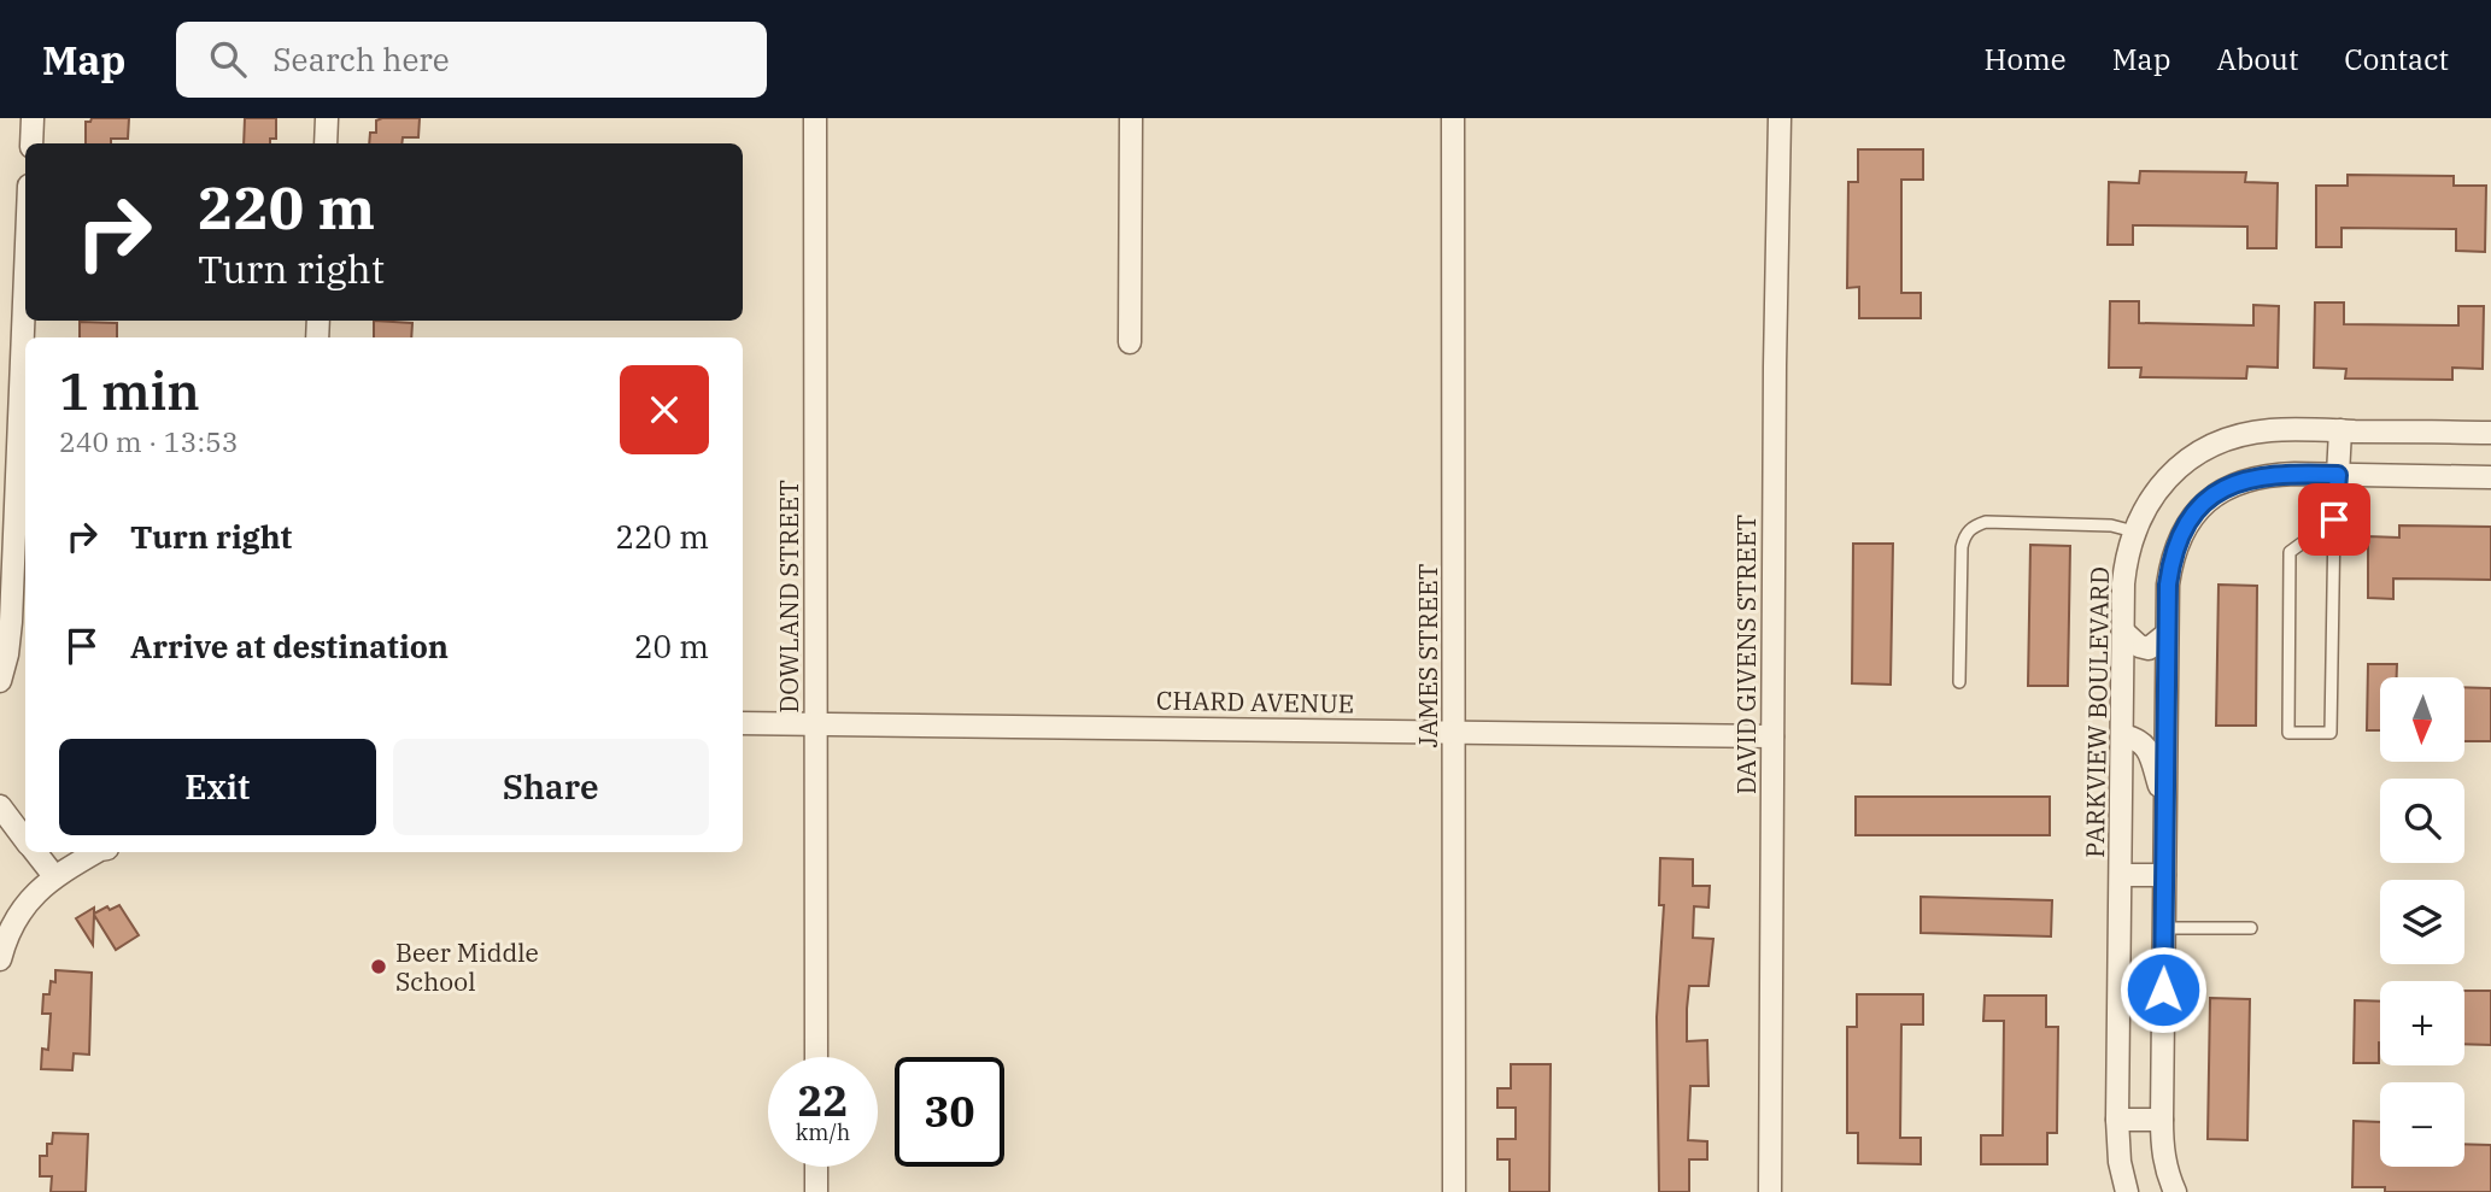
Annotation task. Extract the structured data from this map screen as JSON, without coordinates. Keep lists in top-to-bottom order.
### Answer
{
  "streets": {
    "street": [
      "DOWLAND STREET",
      "DAVID GIVENS STREET",
      "JAMES STREET",
      "CHARD AVENUE",
      "PARKVIEW BOULEVARD"
    ]
  },
  "crossings": [
    ["DOWLAND STREET", "CHARD AVENUE"],
    ["DAVID GIVENS STREET", "CHARD AVENUE"],
    ["JAMES STREET", "CHARD AVENUE"]
  ],
  "places": ["Beer Middle School"],
  "north": "bottom",
  "page": {
    "header": "Map",
    "search": "Search here",
    "nav": [
      "Home",
      "Map",
      "About",
      "Contact"
    ],
    "turn": ["220 m", "Turn right"],
    "heading": ["1 min", "240 m · 13:53"],
    "list": [
      {
        "name": "Turn right",
        "value": "220 m"
      },
      {
        "name": "Arrive at destination",
        "value": "20 m"
      }
    ],
    "map_buttons": ["+", "−"],
    "buttons": ["Exit", "Share"],
    "speed": "22 km/h",
    "limit": "30"
  }
}
